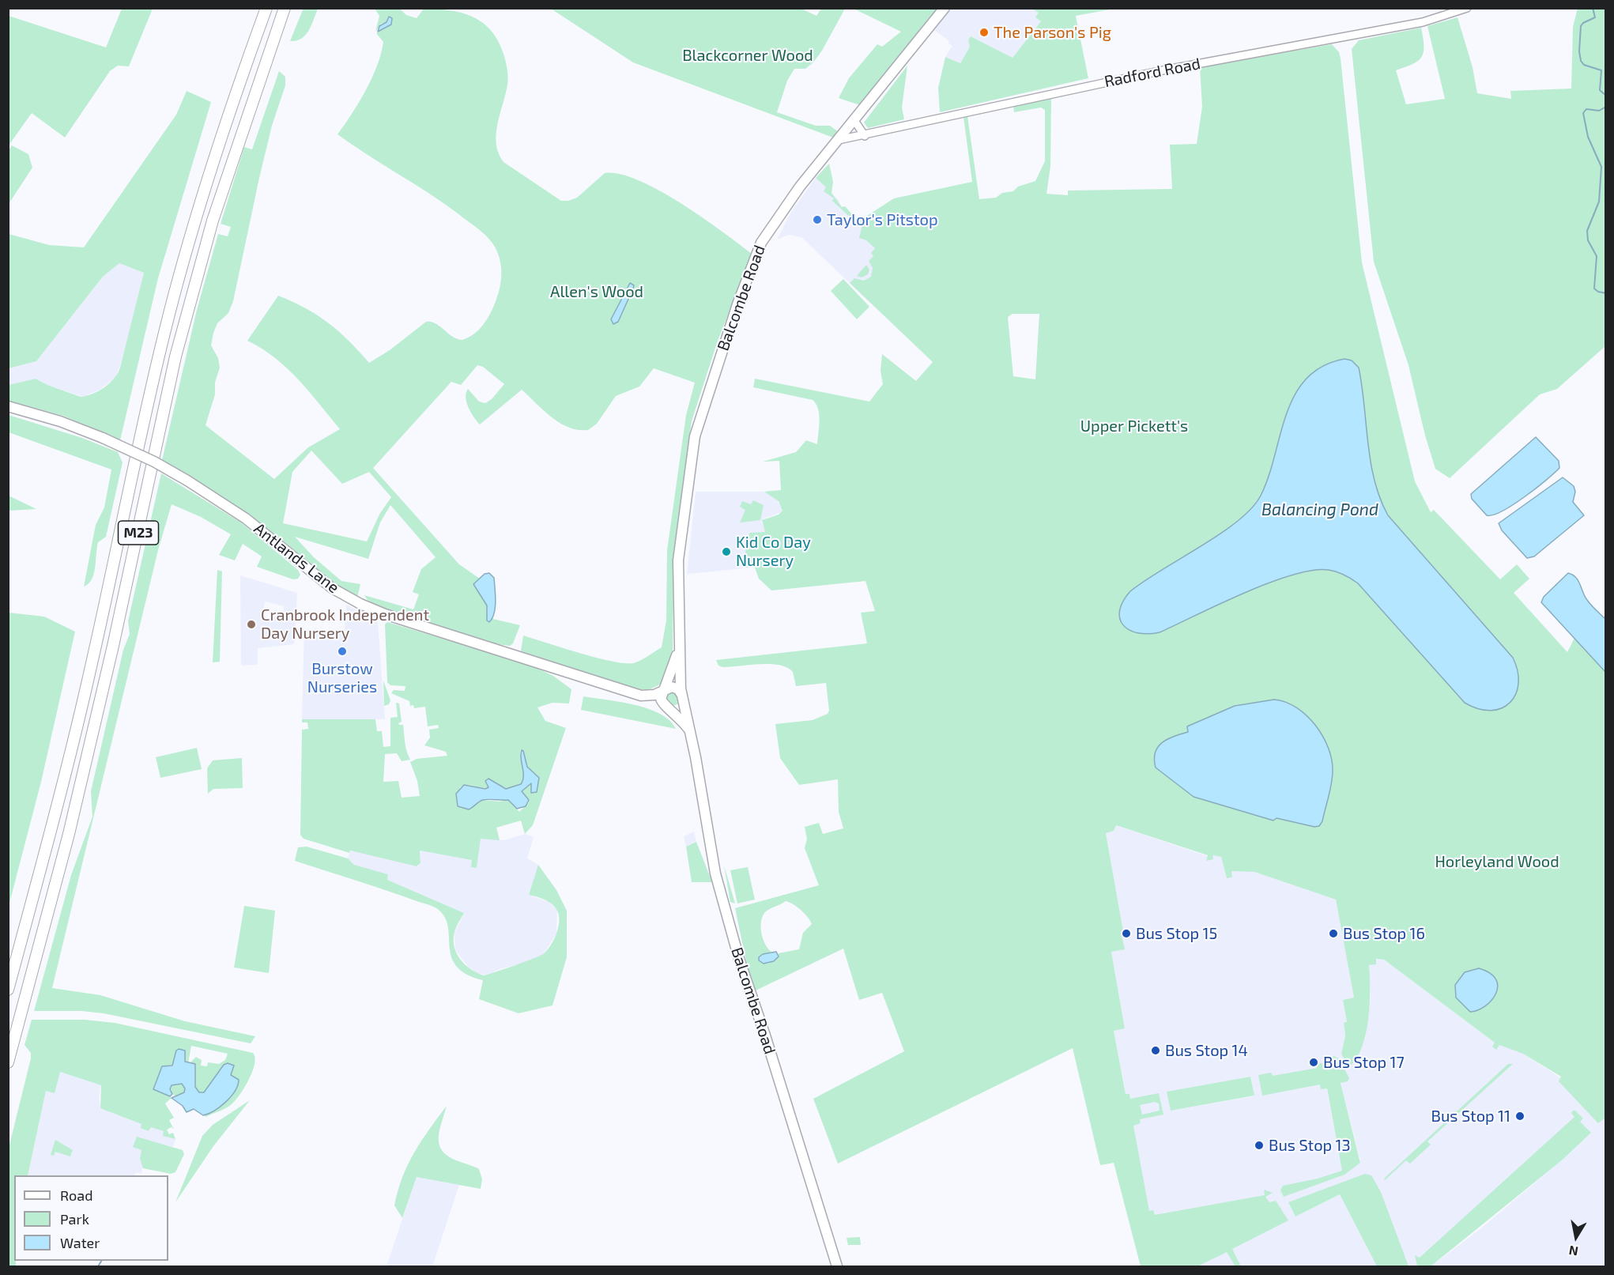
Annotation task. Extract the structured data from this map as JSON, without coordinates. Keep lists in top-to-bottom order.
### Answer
{
  "streets": {
    "highway": ["M23"],
    "main road": ["Balcombe Road", "Antlands Lane"],
    "street": ["Radford Road"]
  },
  "crossings": [
    ["Radford Road", "Balcombe Road"],
    ["Balcombe Road", "Antlands Lane"]
  ],
  "water": ["Balancing Pond"],
  "parks": [
    "Blackcorner Wood",
    "Allen's Wood",
    "Upper Pickett's",
    "Horleyland Wood"
  ],
  "places": [
    "The Parson's Pig",
    "Taylor's Pitstop",
    "Kid Co Day Nursery",
    "Cranbrook Independent Day Nursery",
    "Burstow Nurseries",
    "Bus Stop 15",
    "Bus Stop 16",
    "Bus Stop 14",
    "Bus Stop 17",
    "Bus Stop 11",
    "Bus Stop 13"
  ],
  "legend": ["Road", "Park", "Water"],
  "north": "bottom"
}
